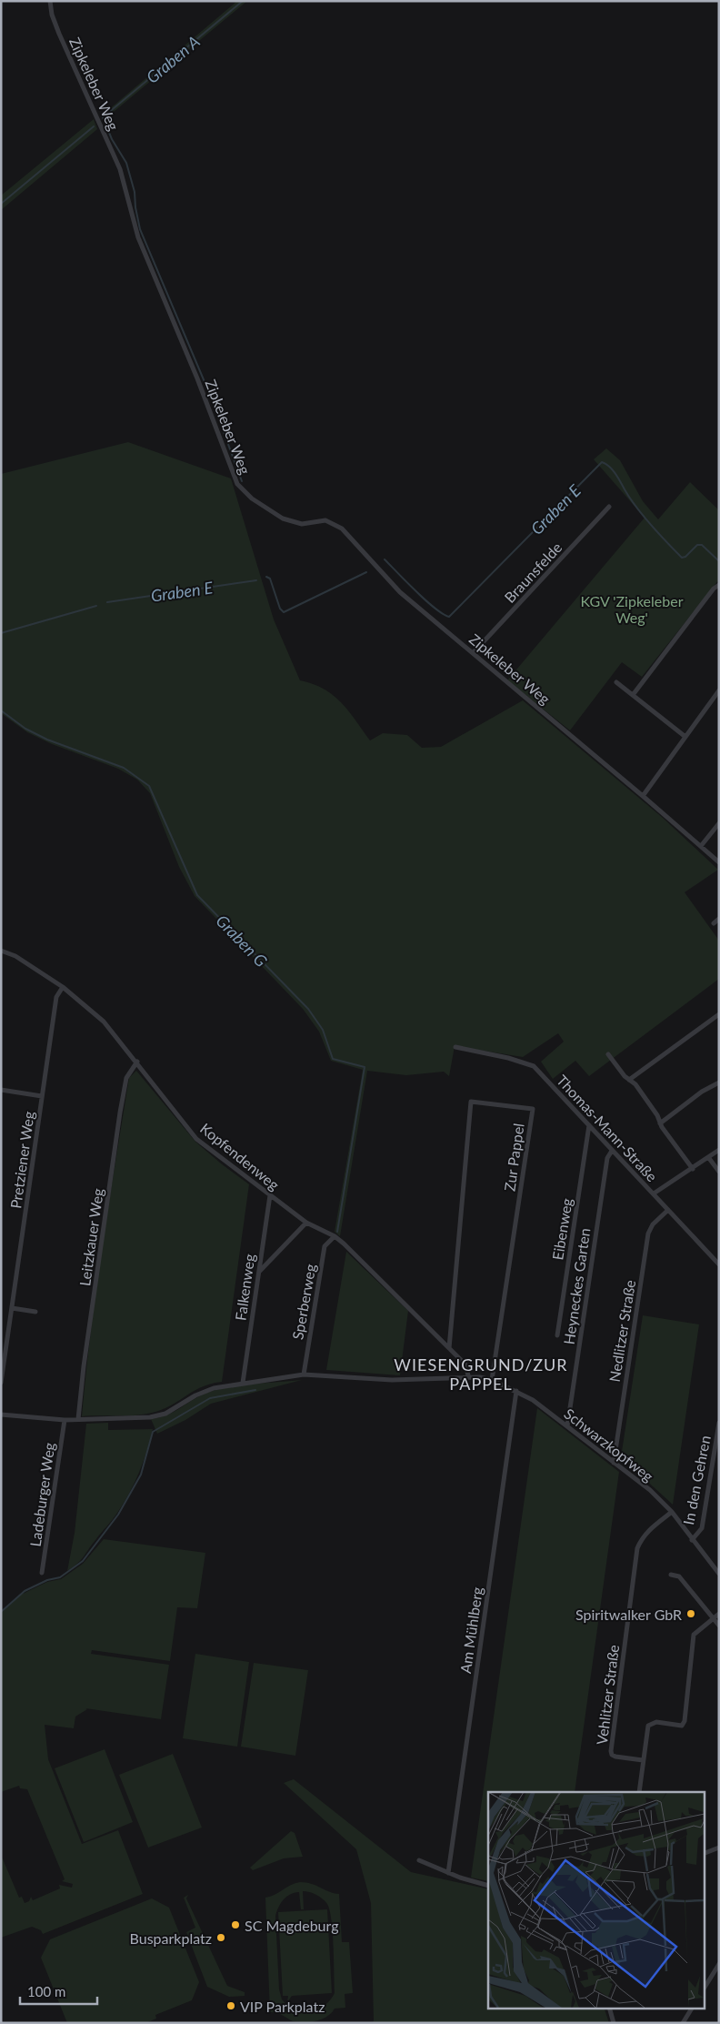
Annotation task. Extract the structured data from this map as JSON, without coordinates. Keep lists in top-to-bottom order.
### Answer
{
  "streets": {
    "street": [
      "Zipkeleber Weg",
      "Braunsfelde",
      "Thomas-Mann-Straße",
      "Kopfendenweg",
      "Zur Pappel",
      "Pretziener Weg",
      "Eibenweg",
      "Leitzkauer Weg",
      "Heyneckes Garten",
      "Falkenweg",
      "Sperberweg",
      "Nedlitzer Straße",
      "Schwarzkopfweg",
      "In den Gehren",
      "Ladeburger Weg",
      "Am Mühlberg",
      "Vehlitzer Straße"
    ]
  },
  "crossings": [
    ["Zipkeleber Weg", "Braunsfelde"],
    ["Thomas-Mann-Straße", "Eibenweg"],
    ["Thomas-Mann-Straße", "Heyneckes Garten"],
    ["Thomas-Mann-Straße", "Nedlitzer Straße"],
    ["Kopfendenweg", "Zur Pappel"],
    ["Kopfendenweg", "Pretziener Weg"],
    ["Kopfendenweg", "Leitzkauer Weg"],
    ["Kopfendenweg", "Falkenweg"],
    ["Kopfendenweg", "Sperberweg"],
    ["Kopfendenweg", "Schwarzkopfweg"],
    ["Zur Pappel", "Schwarzkopfweg"],
    ["Leitzkauer Weg", "Schwarzkopfweg"],
    ["Heyneckes Garten", "Schwarzkopfweg"],
    ["Falkenweg", "Schwarzkopfweg"],
    ["Sperberweg", "Schwarzkopfweg"],
    ["Nedlitzer Straße", "Schwarzkopfweg"],
    ["Schwarzkopfweg", "In den Gehren"],
    ["Schwarzkopfweg", "Ladeburger Weg"],
    ["Schwarzkopfweg", "Am Mühlberg"],
    ["Schwarzkopfweg", "Vehlitzer Straße"]
  ],
  "districts": ["WIESENGRUND/ZUR PAPPEL"],
  "water": ["Graben A", "Graben E", "Graben G"],
  "parks": ["KGV 'Zipkeleber Weg'"],
  "places": [
    "Spiritwalker GbR",
    "SC Magdeburg",
    "Busparkplatz",
    "VIP Parkplatz"
  ],
  "scale_bar": "100 m"
}
